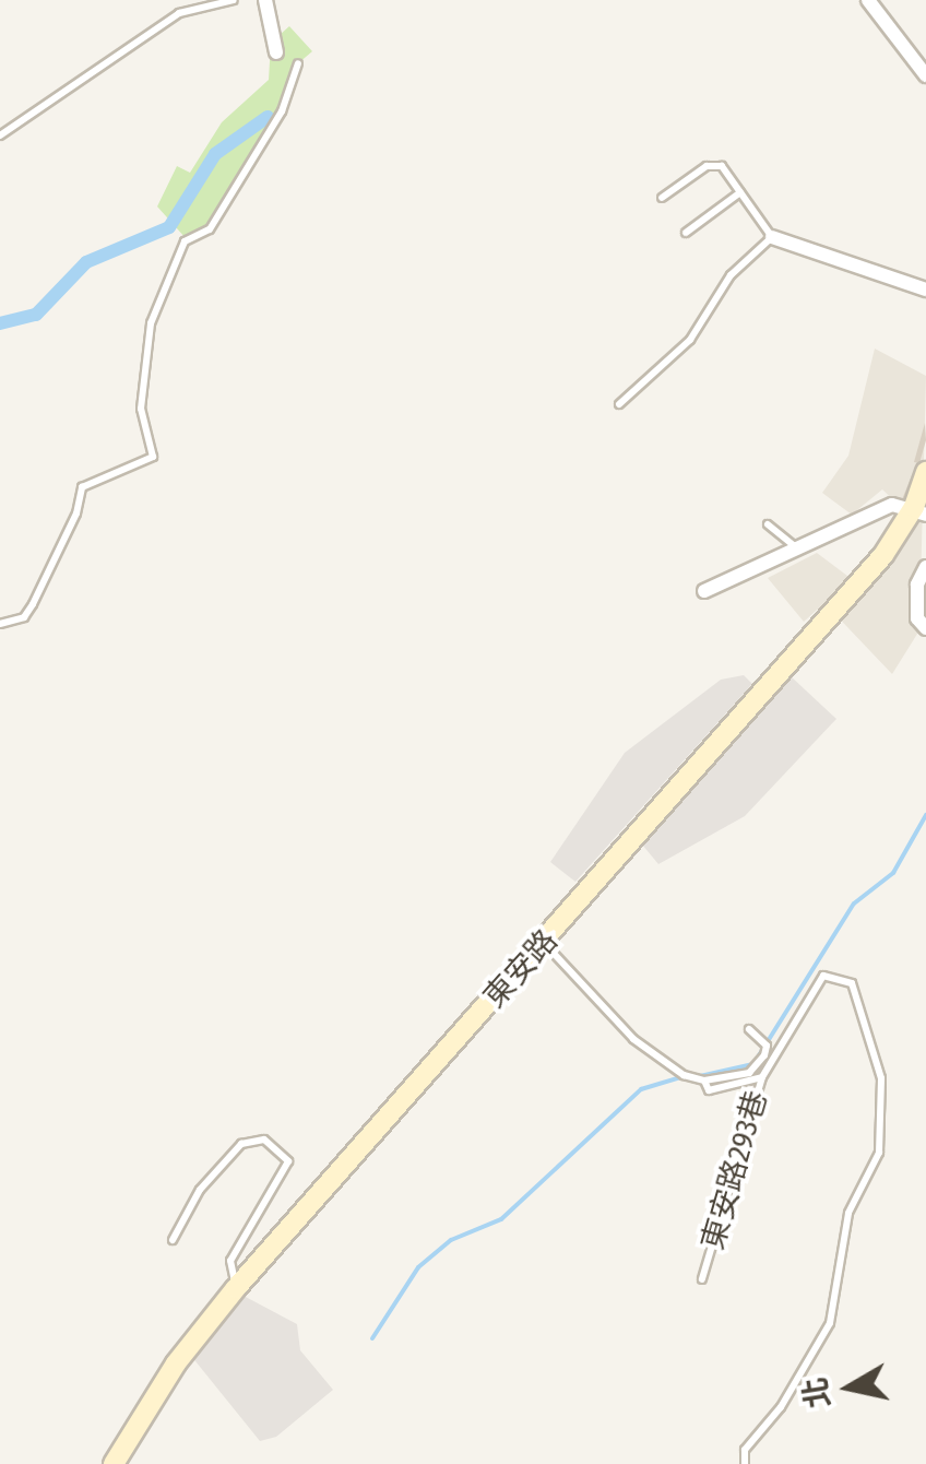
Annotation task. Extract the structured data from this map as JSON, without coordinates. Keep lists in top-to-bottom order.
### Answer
{
  "streets": {
    "street": ["東安路"],
    "lane": ["東安路293巷"]
  },
  "crossings": [
    ["東安路", "東安路293巷"]
  ],
  "north": "left"
}
